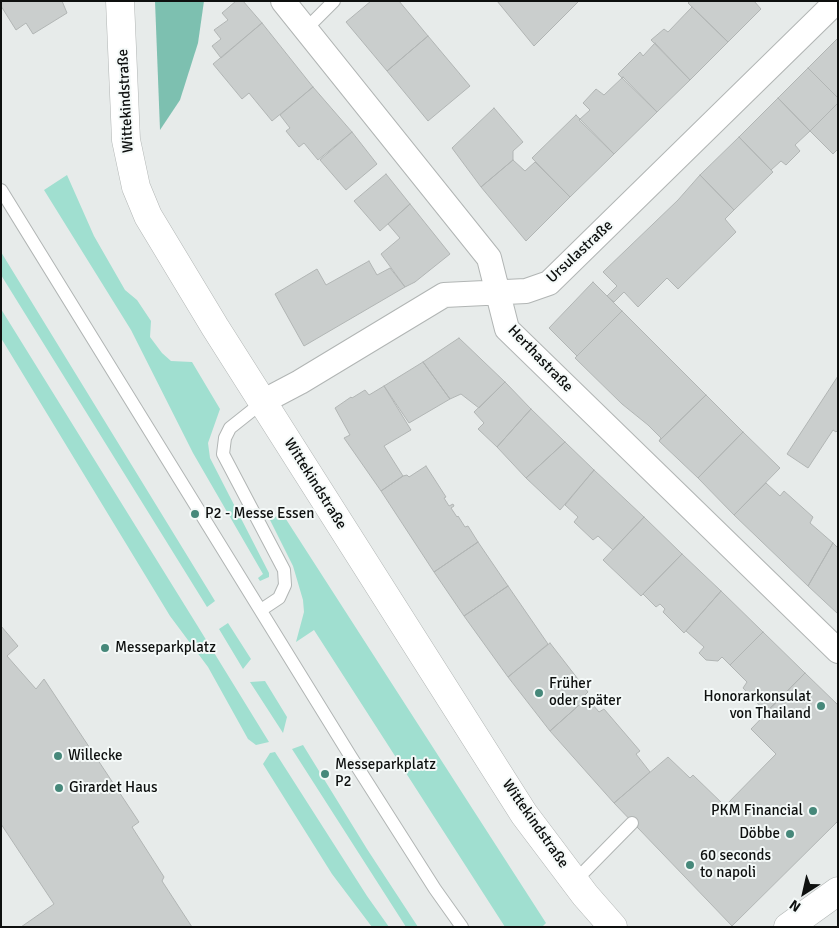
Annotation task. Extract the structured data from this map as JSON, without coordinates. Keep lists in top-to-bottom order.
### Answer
{
  "streets": {
    "street": ["Wittekindstraße", "Ursulastraße", "Herthastraße"]
  },
  "crossings": [
    ["Wittekindstraße", "Ursulastraße"],
    ["Ursulastraße", "Herthastraße"]
  ],
  "places": [
    "P2 - Messe Essen",
    "Messeparkplatz",
    "Früher oder später",
    "Honorarkonsulat von Thailand",
    "Willecke",
    "Messeparkplatz P2",
    "Girardet Haus",
    "PKM Financial",
    "Döbbe",
    "60 seconds to napoli"
  ],
  "north": "bottom left"
}
